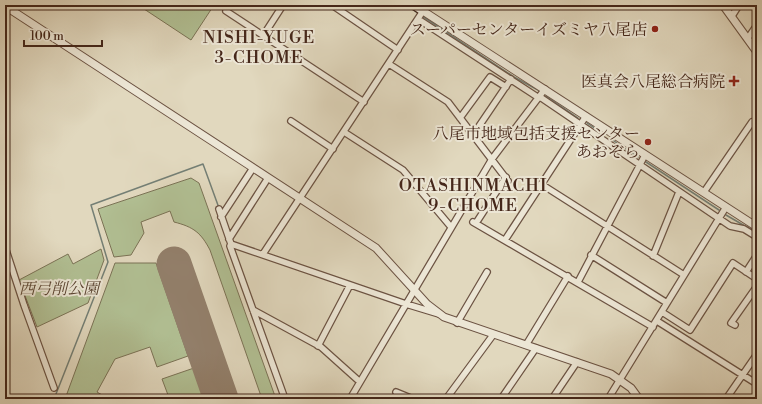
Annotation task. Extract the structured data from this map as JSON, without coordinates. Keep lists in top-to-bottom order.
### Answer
{
  "districts": ["NISHI-YUGE 3-CHOME", "OTASHINMACHI 9-CHOME"],
  "parks": ["西弓削公園"],
  "places": {
    "other": ["スーパーセンターイズミヤ八尾店", "八尾市地域包括支援センター あおぞら"],
    "health": ["医真会八尾総合病院"]
  },
  "scale_bar": "100 m"
}
